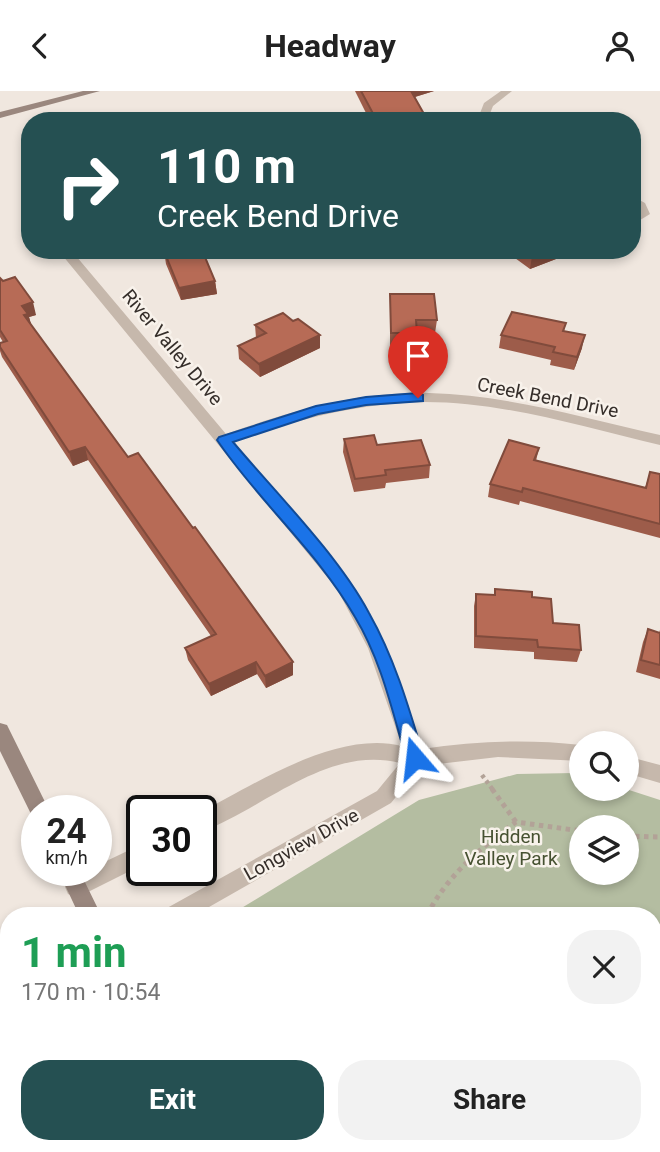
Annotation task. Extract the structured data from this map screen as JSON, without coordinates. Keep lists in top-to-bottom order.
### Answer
{
  "streets": {
    "street": ["River Valley Drive", "Creek Bend Drive", "Longview Drive"]
  },
  "crossings": [
    ["River Valley Drive", "Creek Bend Drive"],
    ["River Valley Drive", "Longview Drive"]
  ],
  "parks": ["Hidden Valley Park"],
  "page": {
    "header": "Headway",
    "turn": ["110 m", "Creek Bend Drive"],
    "speed": "24 km/h",
    "limit": "30",
    "heading": ["1 min", "170 m · 10:54"],
    "buttons": ["Exit", "Share"]
  }
}
